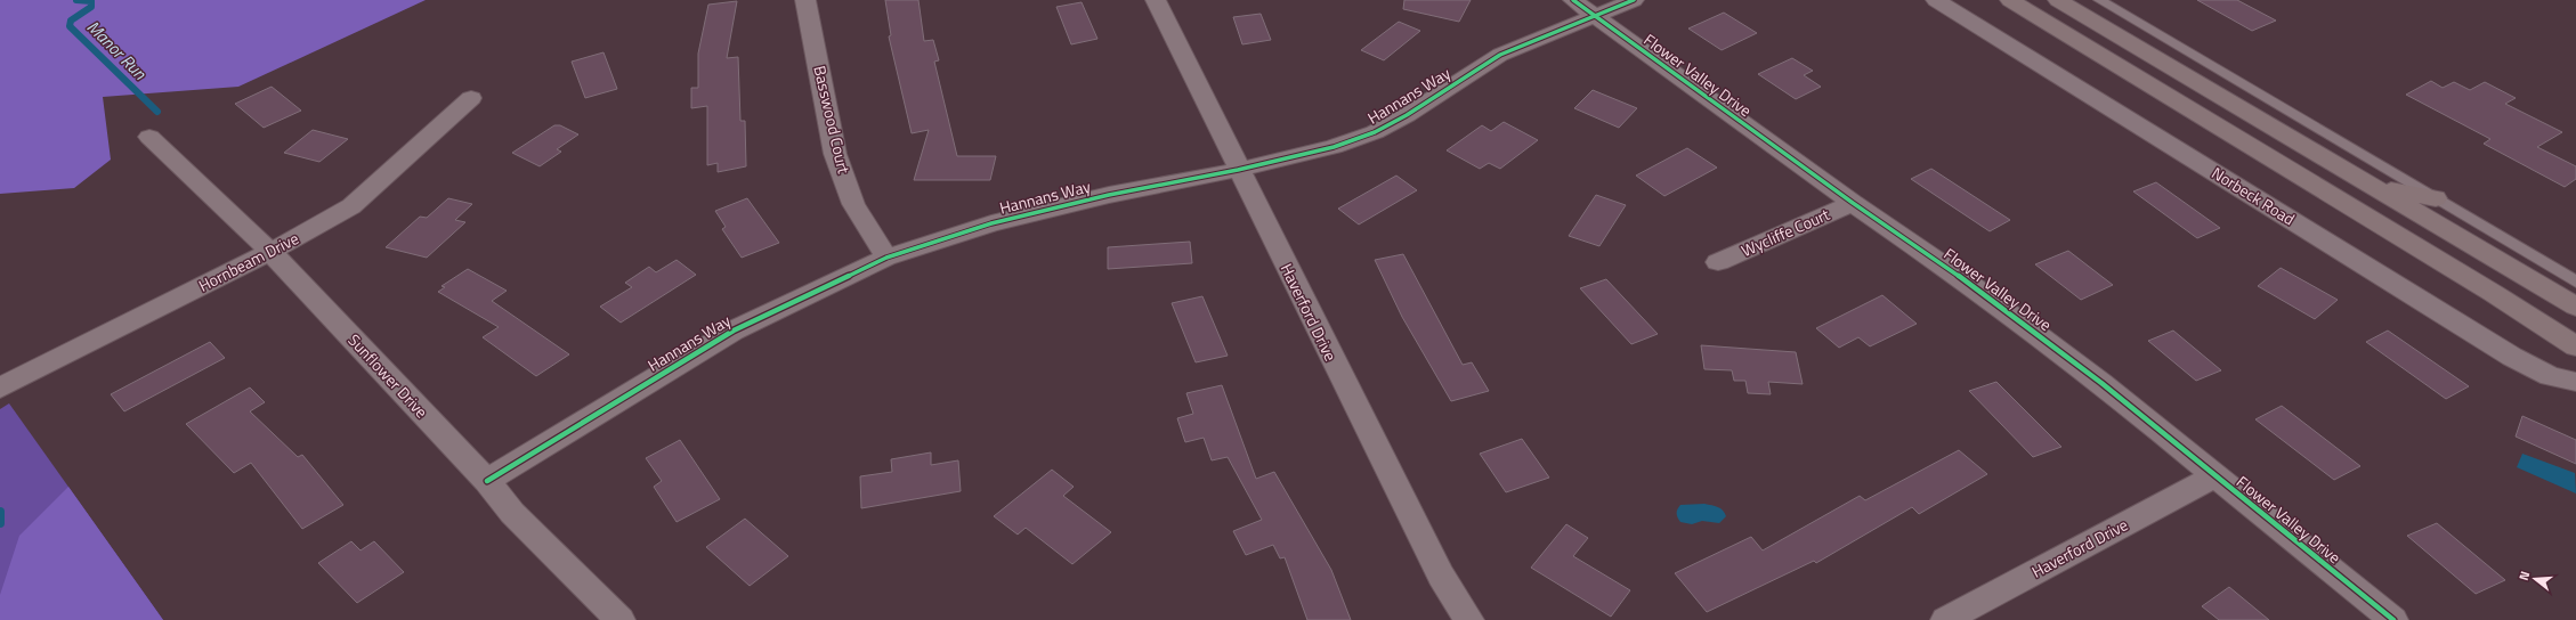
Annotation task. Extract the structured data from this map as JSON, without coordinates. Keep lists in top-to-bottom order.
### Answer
{
  "streets": {
    "street": [
      "Flower Valley Drive",
      "Hannans Way",
      "Basswood Court",
      "Norbeck Road",
      "Wycliffe Court",
      "Hornbeam Drive",
      "Haverford Drive",
      "Sunflower Drive"
    ]
  },
  "crossings": [
    ["Flower Valley Drive", "Hannans Way"],
    ["Flower Valley Drive", "Wycliffe Court"],
    ["Flower Valley Drive", "Haverford Drive"],
    ["Hannans Way", "Basswood Court"],
    ["Hannans Way", "Haverford Drive"],
    ["Hannans Way", "Sunflower Drive"],
    ["Hornbeam Drive", "Sunflower Drive"]
  ],
  "water": ["Manor Run"],
  "north": "left"
}
